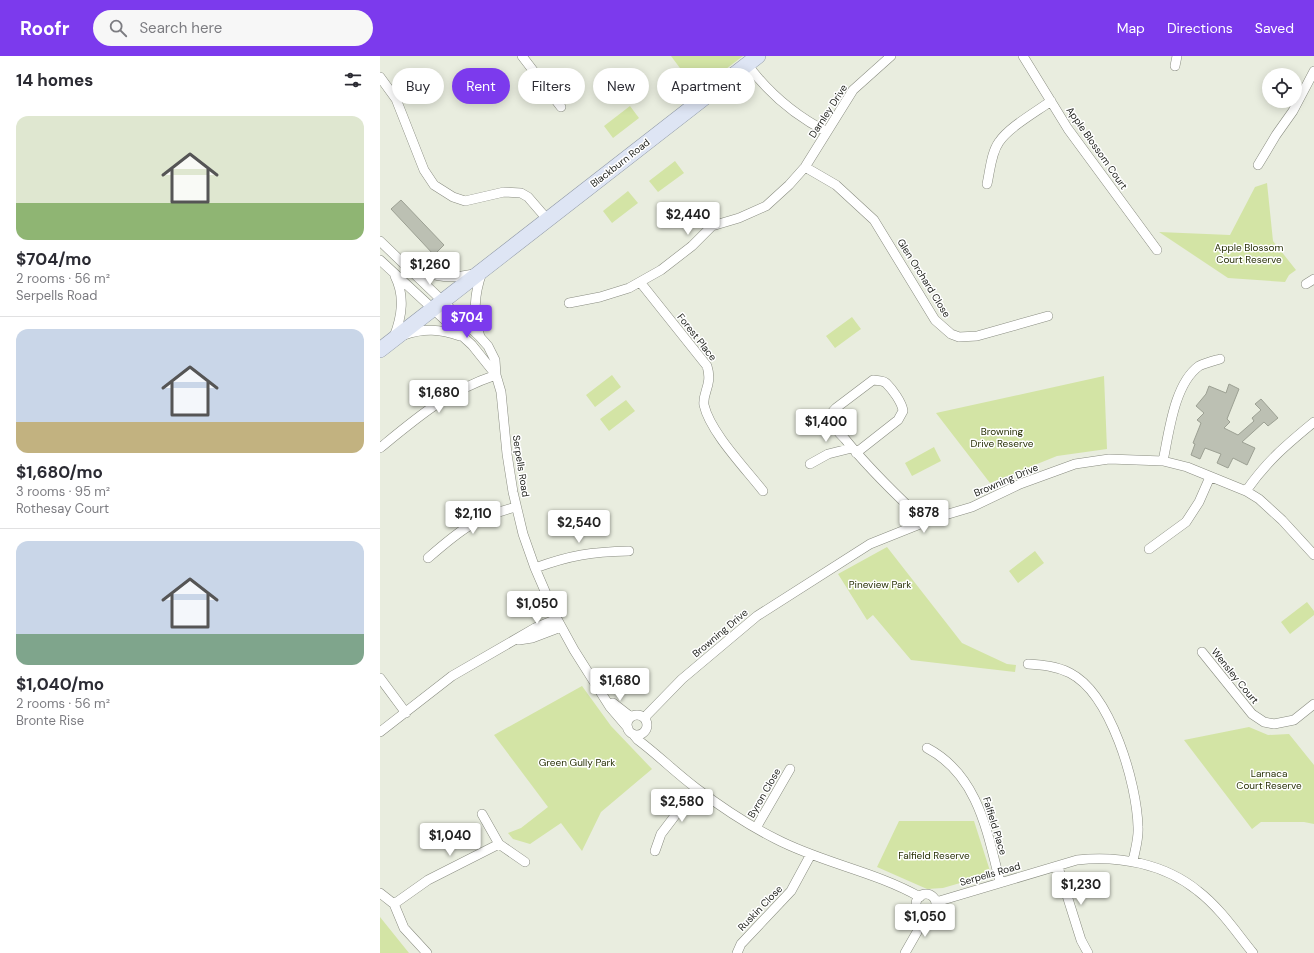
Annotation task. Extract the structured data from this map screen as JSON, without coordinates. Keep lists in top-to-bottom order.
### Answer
{
  "streets": {
    "main road": ["Blackburn Road"],
    "street": [
      "Darnley Drive",
      "Apple Blossom Court",
      "Glen Orchard Close",
      "Forest Place",
      "Serpells Road",
      "Browning Drive",
      "Wensley Court",
      "Byron Close",
      "Falfield Place",
      "Ruskin Close"
    ]
  },
  "crossings": [
    ["Darnley Drive", "Glen Orchard Close"],
    ["Darnley Drive", "Forest Place"],
    ["Blackburn Road", "Serpells Road"],
    ["Serpells Road", "Browning Drive"],
    ["Serpells Road", "Byron Close"],
    ["Serpells Road", "Falfield Place"],
    ["Serpells Road", "Ruskin Close"]
  ],
  "parks": [
    "Apple Blossom Court Reserve",
    "Browning Drive Reserve",
    "Pineview Park",
    "Green Gully Park",
    "Larnaca Court Reserve",
    "Falfield Reserve"
  ],
  "page": {
    "header": "Roofr",
    "search": "Search here",
    "nav": ["Map", "Directions", "Saved"],
    "heading": "14 homes",
    "chip": [
      "Buy",
      "Rent",
      "Filters",
      "New",
      "Apartment"
    ],
    "list": [
      {
        "name": "$704/mo",
        "note": "2 rooms · 56 m² · Serpells Road"
      },
      {
        "name": "$1,680/mo",
        "note": "3 rooms · 95 m² · Rothesay Court"
      },
      {
        "name": "$1,040/mo",
        "note": "2 rooms · 56 m² · Bronte Rise"
      }
    ],
    "price": [
      "$2,440",
      "$1,260",
      "$704",
      "$1,680",
      "$1,400",
      "$878",
      "$2,110",
      "$2,540",
      "$1,050",
      "$1,680",
      "$2,580",
      "$1,040",
      "$1,230",
      "$1,050"
    ]
  }
}
